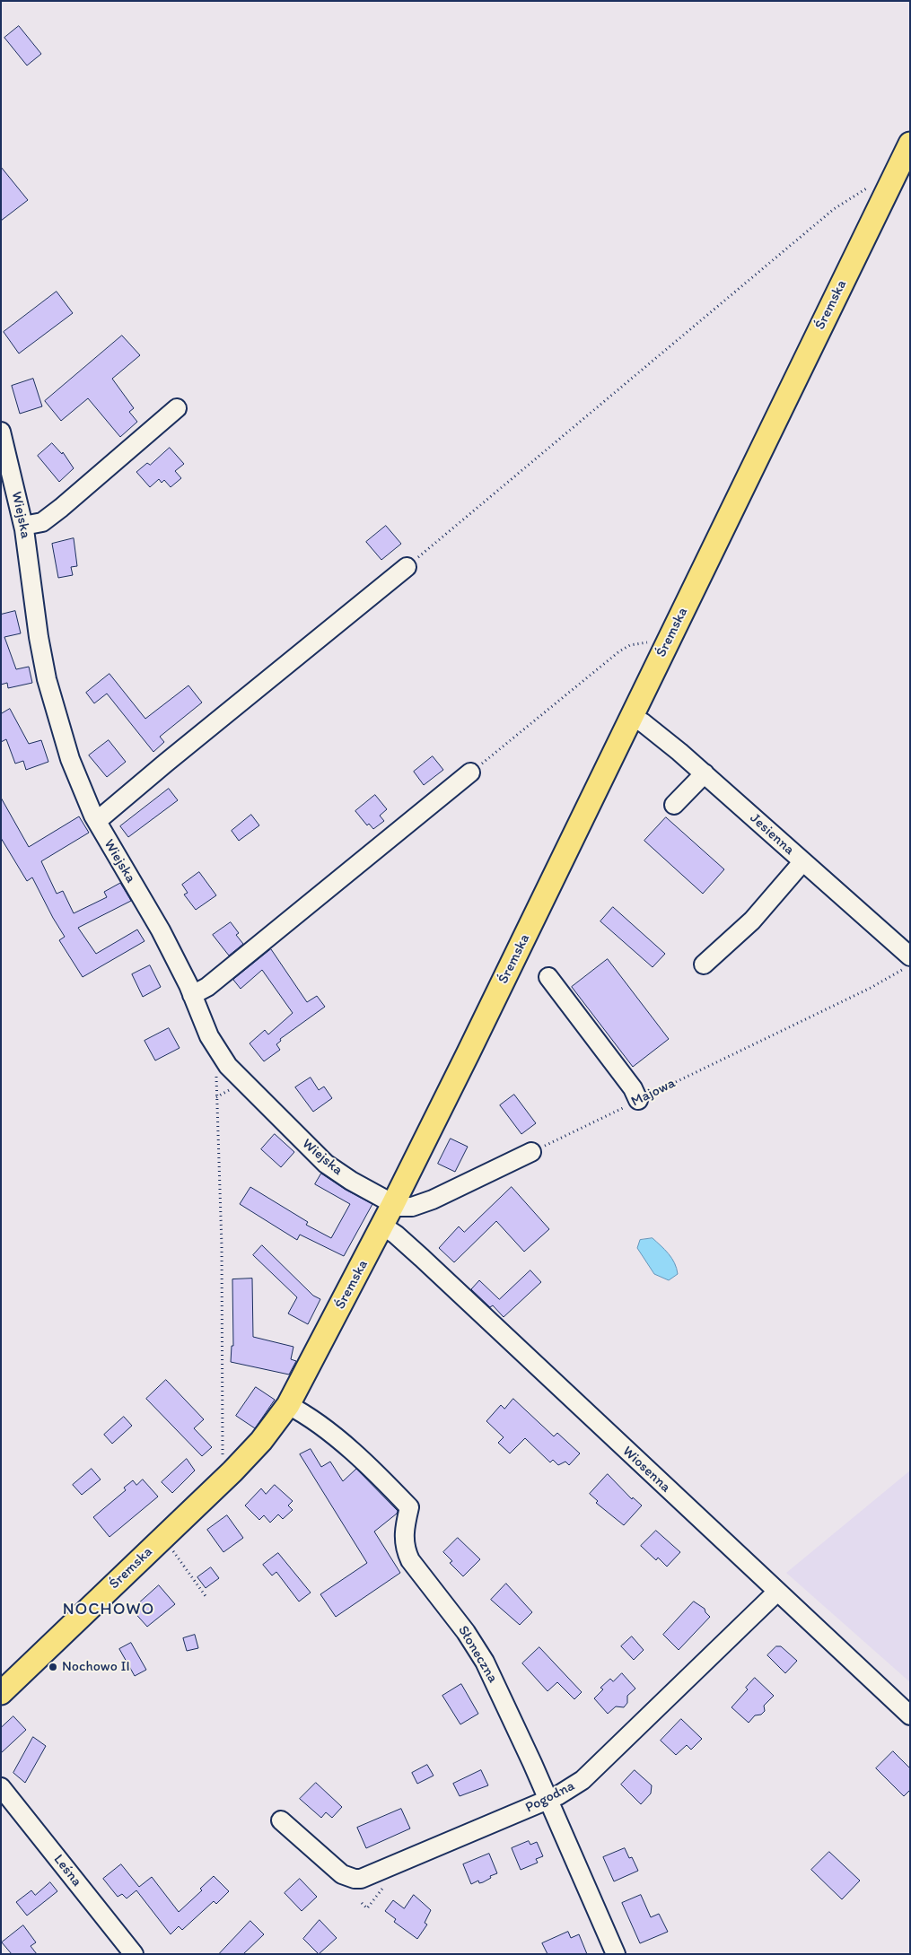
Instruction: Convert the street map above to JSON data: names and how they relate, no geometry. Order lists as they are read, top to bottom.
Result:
{
  "streets": {
    "main road": ["Śremska"],
    "street": [
      "Wiejska",
      "Jesienna",
      "Wiosenna",
      "Słoneczna",
      "Pogodna",
      "Leśna"
    ],
    "path": ["Majowa"]
  },
  "crossings": [
    ["Śremska", "Wiejska"],
    ["Śremska", "Jesienna"],
    ["Śremska", "Wiosenna"],
    ["Śremska", "Słoneczna"],
    ["Jesienna", "Majowa"],
    ["Wiosenna", "Pogodna"],
    ["Słoneczna", "Pogodna"]
  ],
  "districts": ["NOCHOWO"],
  "places": ["Nochowo II"]
}
